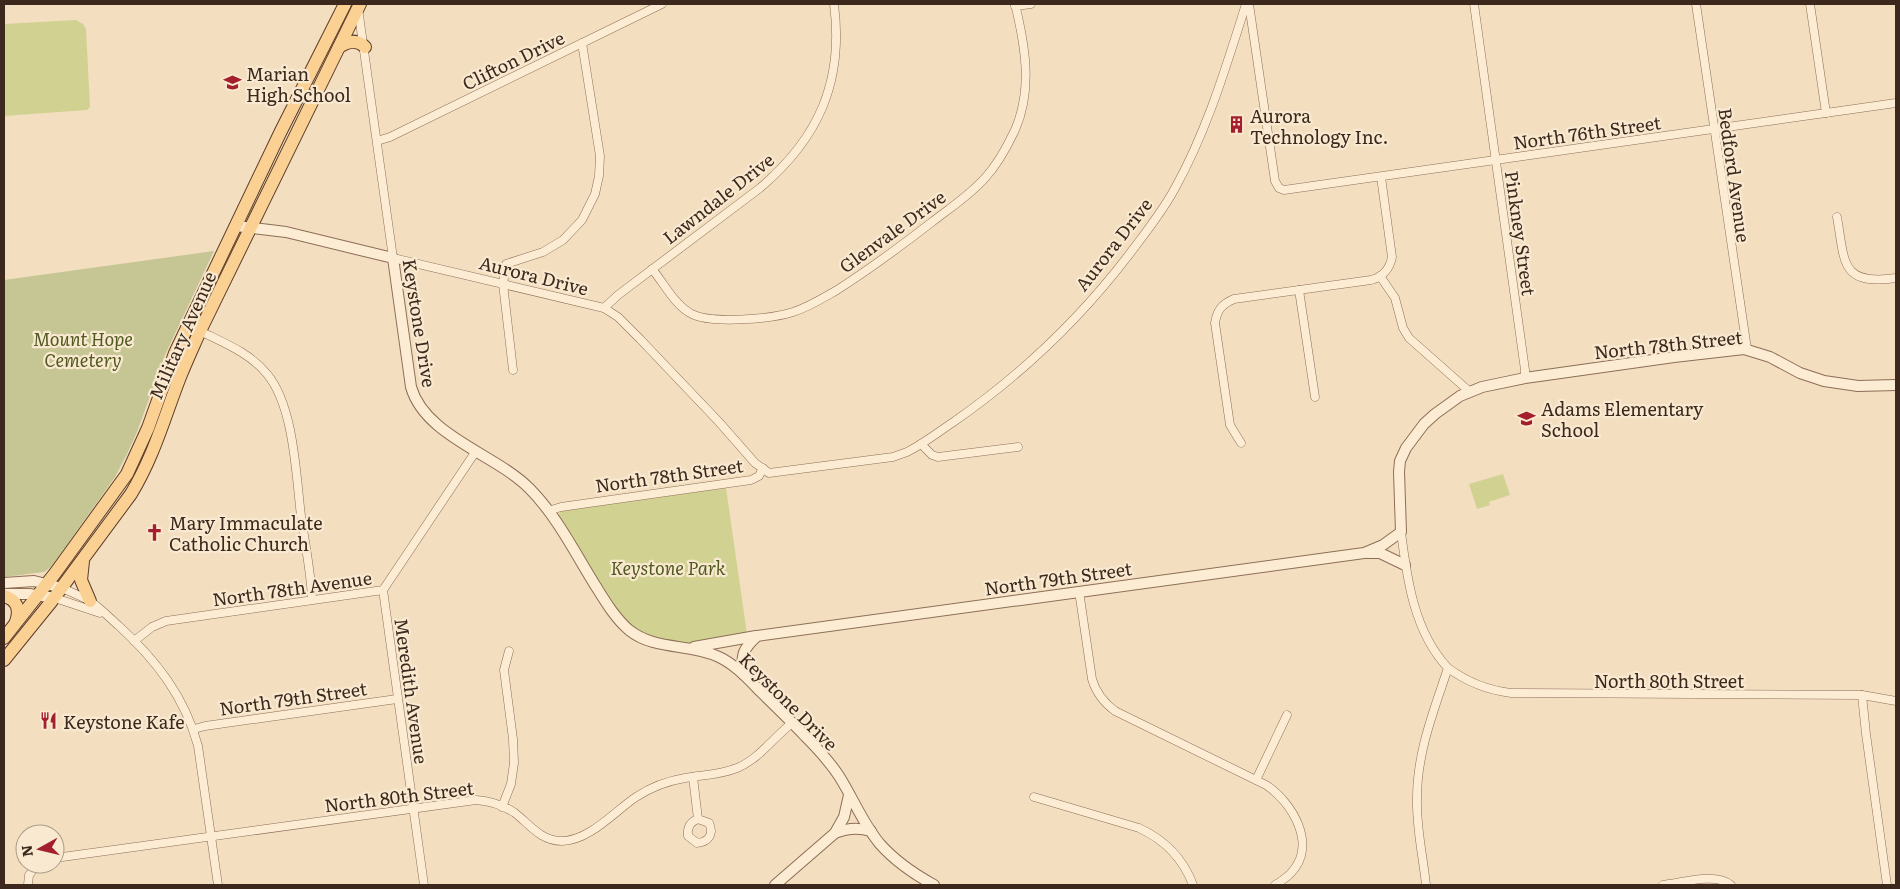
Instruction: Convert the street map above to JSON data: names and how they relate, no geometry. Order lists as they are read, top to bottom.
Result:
{
  "streets": {
    "main road": ["Military Avenue"],
    "street": [
      "Clifton Drive",
      "North 76th Street",
      "Bedford Avenue",
      "Lawndale Drive",
      "Glenvale Drive",
      "Pinkney Street",
      "Aurora Drive",
      "Keystone Drive",
      "North 78th Street",
      "North 79th Street",
      "North 78th Avenue",
      "North 80th Street",
      "Meredith Avenue"
    ]
  },
  "crossings": [
    ["Clifton Drive", "Keystone Drive"],
    ["North 76th Street", "Bedford Avenue"],
    ["North 76th Street", "Pinkney Street"],
    ["North 76th Street", "Aurora Drive"],
    ["Bedford Avenue", "North 78th Street"],
    ["Lawndale Drive", "Glenvale Drive"],
    ["Lawndale Drive", "Aurora Drive"],
    ["Pinkney Street", "North 78th Street"],
    ["Aurora Drive", "Keystone Drive"],
    ["Aurora Drive", "Military Avenue"],
    ["Aurora Drive", "North 78th Street"],
    ["Keystone Drive", "Military Avenue"],
    ["Keystone Drive", "North 78th Street"],
    ["Keystone Drive", "North 79th Street"],
    ["Keystone Drive", "North 78th Avenue"],
    ["Keystone Drive", "North 80th Street"],
    ["North 78th Street", "North 79th Street"],
    ["North 79th Street", "Meredith Avenue"],
    ["North 78th Avenue", "Meredith Avenue"],
    ["North 80th Street", "Meredith Avenue"]
  ],
  "parks": ["Mount Hope Cemetery", "Keystone Park"],
  "places": {
    "school or university": ["Marian High School", "Adams Elementary School"],
    "building": ["Aurora Technology Inc."],
    "church": ["Mary Immaculate Catholic Church"],
    "restaurant": ["Keystone Kafe"]
  },
  "north": "left"
}
